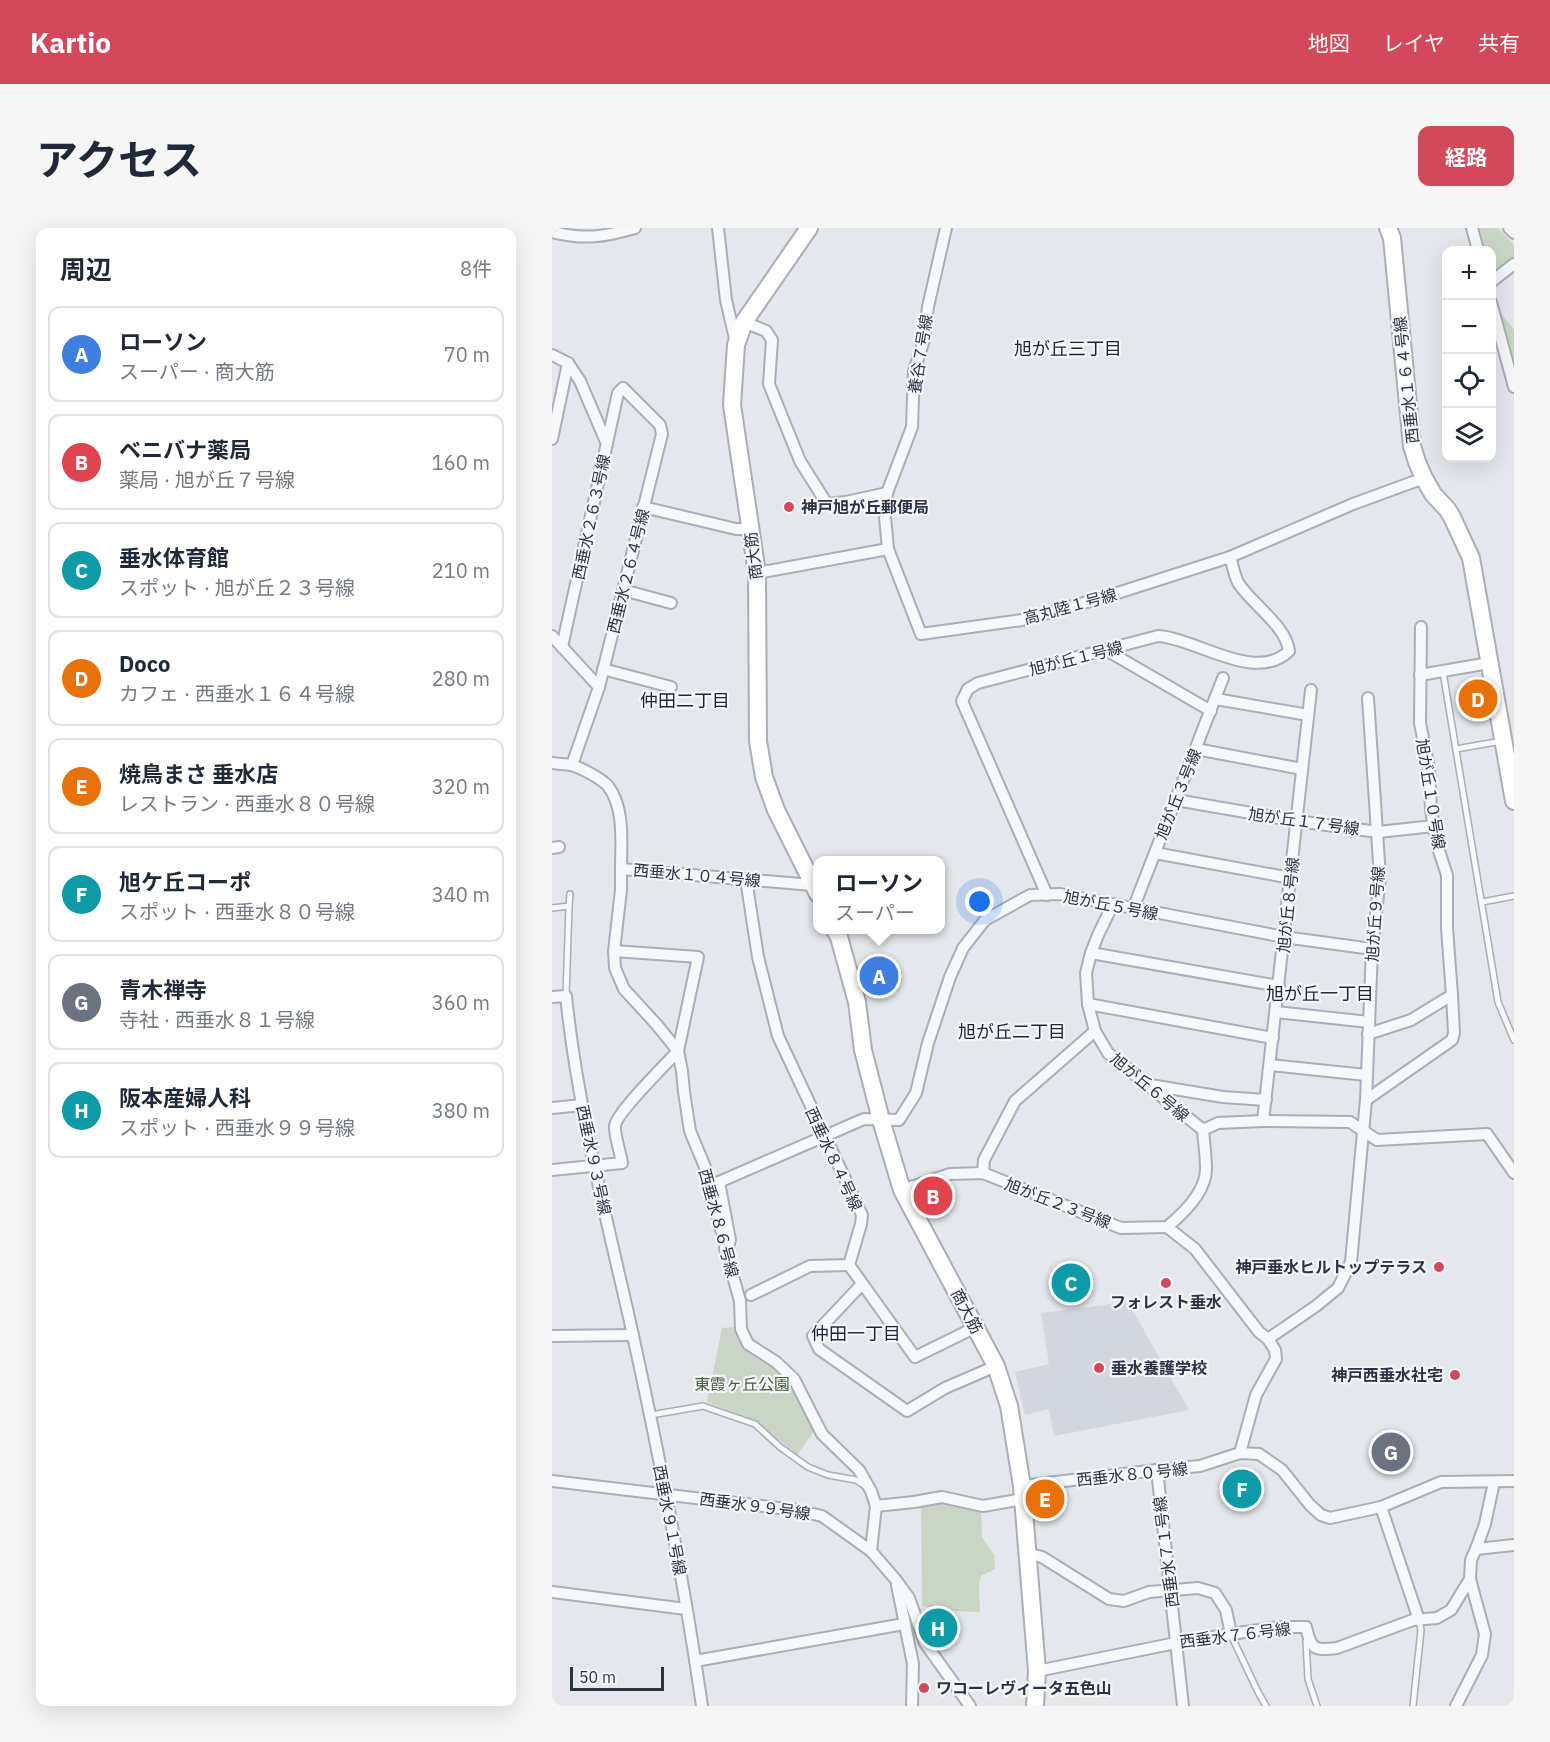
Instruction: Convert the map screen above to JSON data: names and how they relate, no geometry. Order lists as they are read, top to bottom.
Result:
{
  "streets": {
    "street": [
      "養谷７号線",
      "西垂水１６４号線",
      "西垂水２６３号線",
      "商大筋",
      "西垂水２６４号線",
      "高丸陸１号線",
      "旭が丘１号線",
      "旭が丘３号線",
      "旭が丘１０号線",
      "旭が丘１７号線",
      "西垂水１０４号線",
      "旭が丘５号線",
      "旭が丘８号線",
      "旭が丘９号線",
      "旭が丘６号線",
      "西垂水８４号線",
      "西垂水９３号線",
      "旭が丘２３号線",
      "西垂水８６号線",
      "西垂水８０号線",
      "西垂水９９号線",
      "西垂水９１号線",
      "西垂水７１号線",
      "西垂水７６号線"
    ]
  },
  "crossings": [
    ["養谷７号線", "高丸陸１号線"],
    ["西垂水１６４号線", "高丸陸１号線"],
    ["西垂水２６３号線", "西垂水２６４号線"],
    ["商大筋", "旭が丘５号線"],
    ["商大筋", "西垂水８０号線"],
    ["商大筋", "西垂水７６号線"],
    ["西垂水２６４号線", "西垂水１０４号線"],
    ["高丸陸１号線", "旭が丘１号線"],
    ["旭が丘１号線", "旭が丘５号線"],
    ["旭が丘３号線", "旭が丘１７号線"],
    ["旭が丘３号線", "旭が丘５号線"],
    ["旭が丘１０号線", "旭が丘１７号線"],
    ["旭が丘１０号線", "旭が丘９号線"],
    ["旭が丘１７号線", "旭が丘８号線"],
    ["旭が丘１７号線", "旭が丘９号線"],
    ["西垂水１０４号線", "西垂水８４号線"],
    ["西垂水１０４号線", "西垂水８６号線"],
    ["旭が丘５号線", "旭が丘８号線"],
    ["旭が丘５号線", "旭が丘９号線"],
    ["旭が丘５号線", "旭が丘６号線"],
    ["西垂水９３号線", "西垂水９１号線"],
    ["西垂水８６号線", "西垂水８０号線"],
    ["西垂水８６号線", "西垂水９９号線"],
    ["西垂水８０号線", "西垂水７１号線"],
    ["西垂水９９号線", "西垂水９１号線"],
    ["西垂水７１号線", "西垂水７６号線"]
  ],
  "districts": [
    "旭が丘三丁目",
    "仲田二丁目",
    "旭が丘一丁目",
    "旭が丘二丁目",
    "仲田一丁目"
  ],
  "parks": ["東霞ヶ丘公園"],
  "places": [
    "神戸旭が丘郵便局",
    "神戸垂水ヒルトップテラス",
    "フォレスト垂水",
    "垂水養護学校",
    "神戸西垂水社宅",
    "ワコーレヴィータ五色山"
  ],
  "scale_bar": "50 m",
  "page": {
    "header": "Kartio",
    "nav": ["地図", "レイヤ", "共有"],
    "title": "アクセス",
    "buttons": "経路",
    "heading": ["周辺", "8件"],
    "map_buttons": ["+", "−"],
    "list": [
      {
        "mark": "A",
        "name": "ローソン",
        "note": "スーパー · 商大筋",
        "value": "70 m"
      },
      {
        "mark": "B",
        "name": "ベニバナ薬局",
        "note": "薬局 · 旭が丘７号線",
        "value": "160 m"
      },
      {
        "mark": "C",
        "name": "垂水体育館",
        "note": "スポット · 旭が丘２３号線",
        "value": "210 m"
      },
      {
        "mark": "D",
        "name": "Doco",
        "note": "カフェ · 西垂水１６４号線",
        "value": "280 m"
      },
      {
        "mark": "E",
        "name": "焼鳥まさ 垂水店",
        "note": "レストラン · 西垂水８０号線",
        "value": "320 m"
      },
      {
        "mark": "F",
        "name": "旭ケ丘コーポ",
        "note": "スポット · 西垂水８０号線",
        "value": "340 m"
      },
      {
        "mark": "G",
        "name": "青木禅寺",
        "note": "寺社 · 西垂水８１号線",
        "value": "360 m"
      },
      {
        "mark": "H",
        "name": "阪本産婦人科",
        "note": "スポット · 西垂水９９号線",
        "value": "380 m"
      }
    ],
    "pins": [
      "D",
      "A",
      "B",
      "C",
      "G",
      "F",
      "E",
      "H"
    ],
    "popup": ["ローソン", "スーパー"],
    "scale": "50 m"
  }
}
